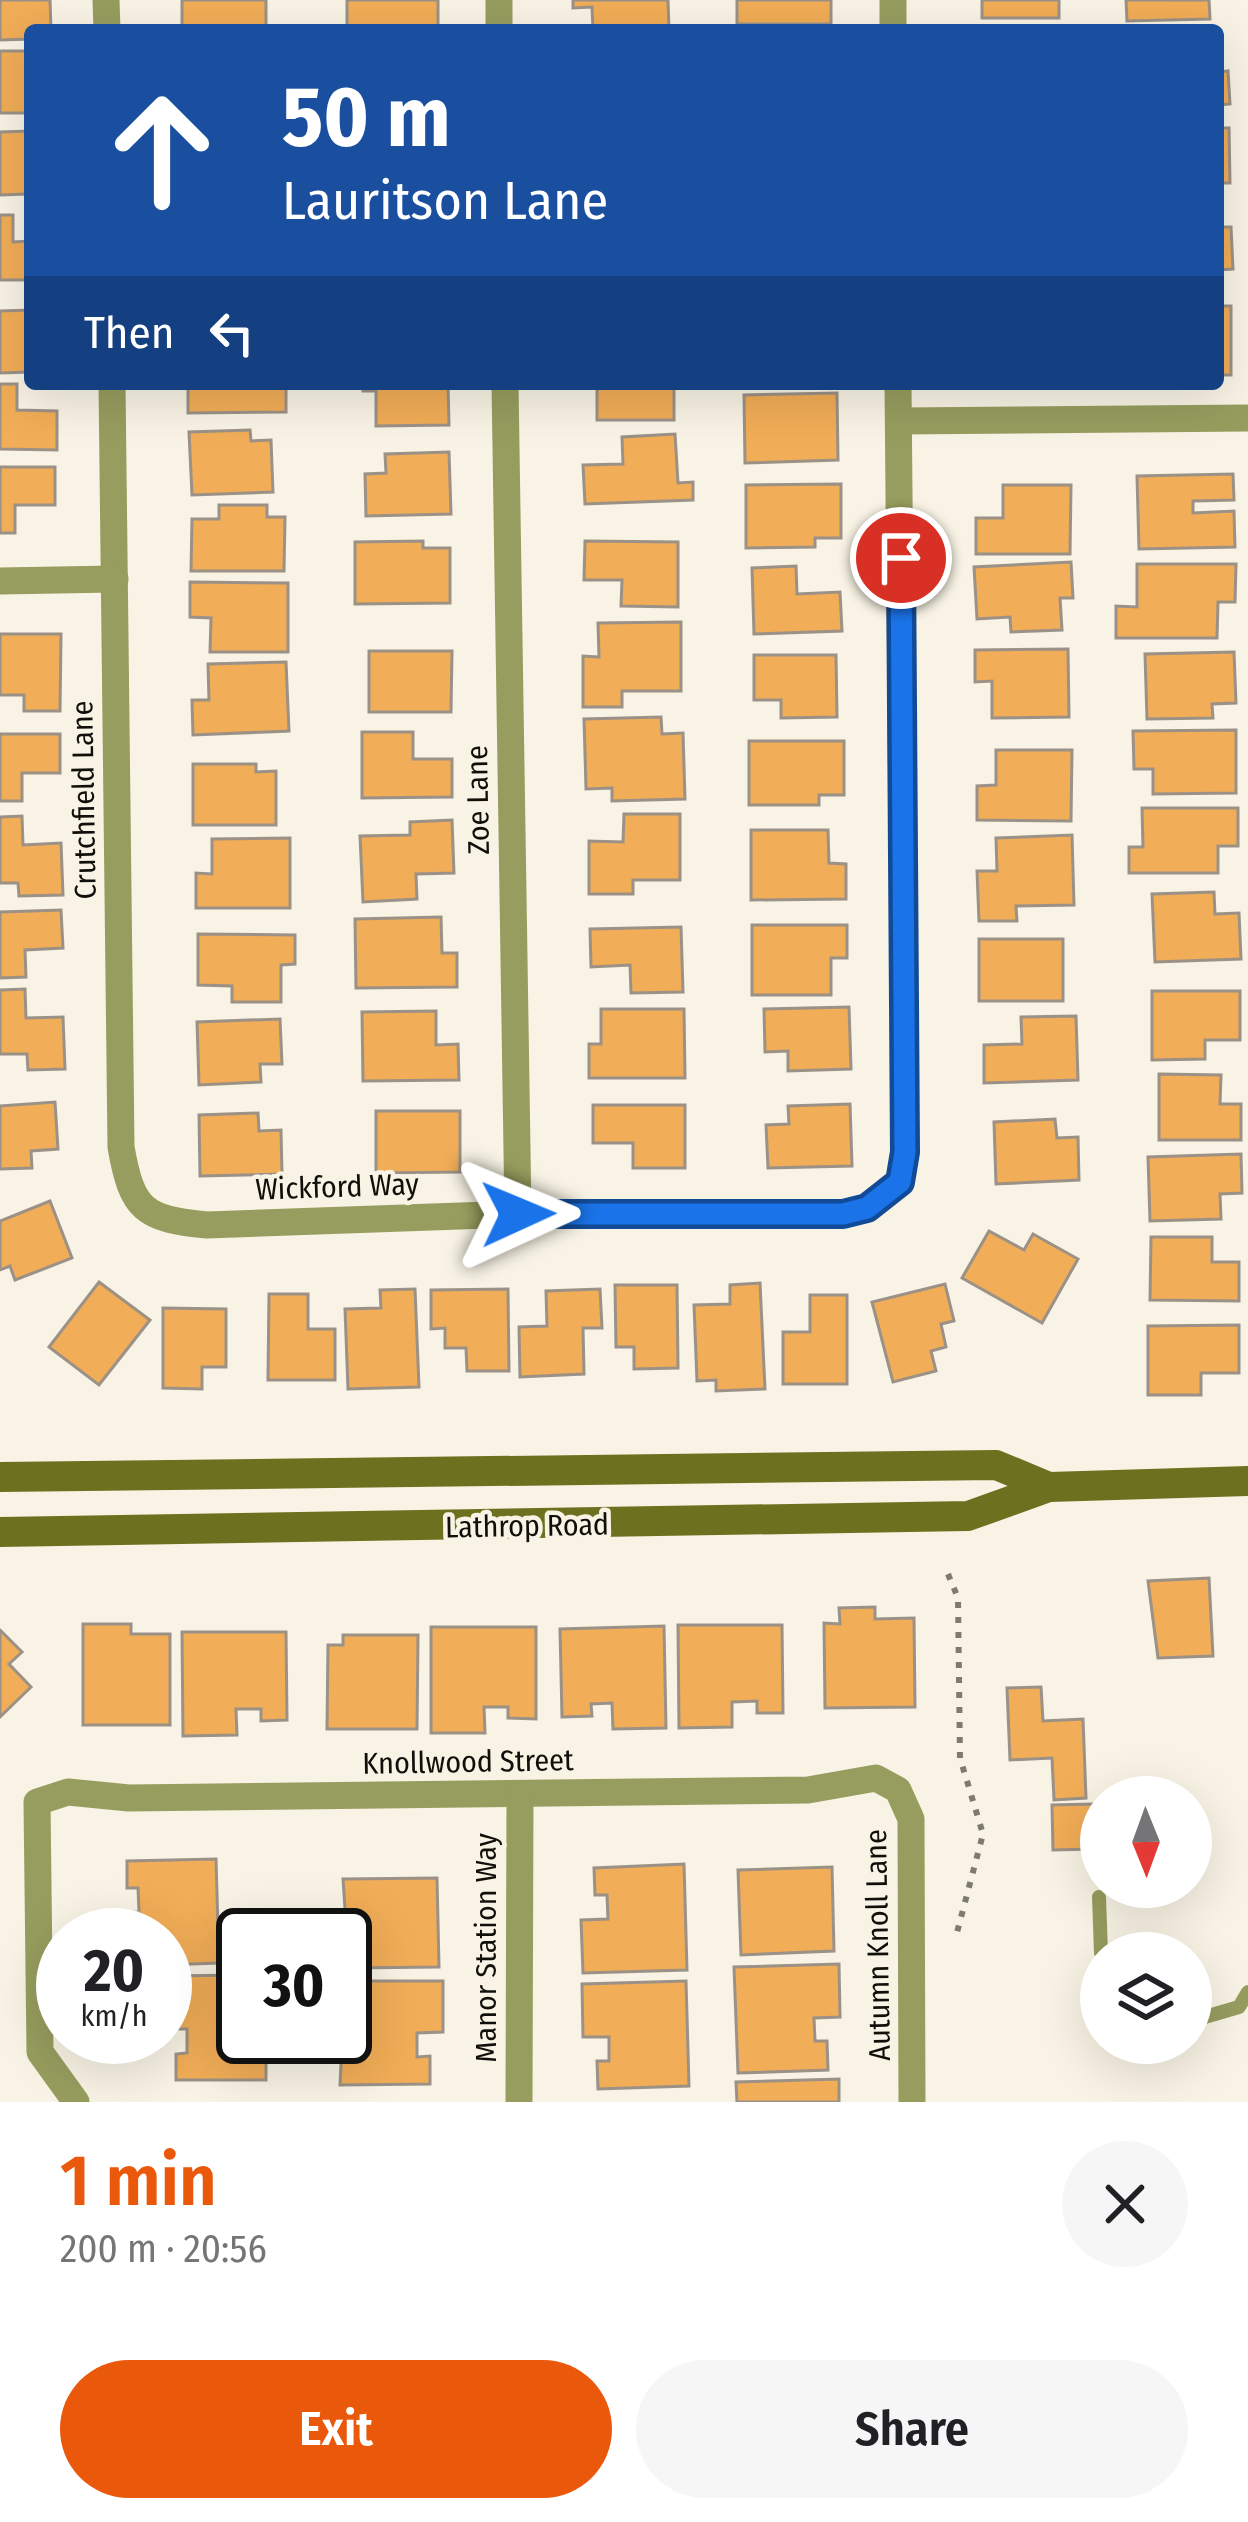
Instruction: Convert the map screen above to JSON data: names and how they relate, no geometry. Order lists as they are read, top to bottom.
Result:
{
  "streets": {
    "main road": ["Lathrop Road"],
    "street": [
      "Crutchfield Lane",
      "Zoe Lane",
      "Wickford Way",
      "Knollwood Street",
      "Autumn Knoll Lane",
      "Manor Station Way"
    ]
  },
  "crossings": [
    ["Crutchfield Lane", "Wickford Way"],
    ["Zoe Lane", "Wickford Way"],
    ["Knollwood Street", "Autumn Knoll Lane"],
    ["Knollwood Street", "Manor Station Way"]
  ],
  "north": "bottom",
  "page": {
    "turn": ["50 m", "Lauritson Lane"],
    "then": "Then",
    "speed": "20 km/h",
    "limit": "30",
    "heading": ["1 min", "200 m · 20:56"],
    "buttons": ["Exit", "Share"]
  }
}
